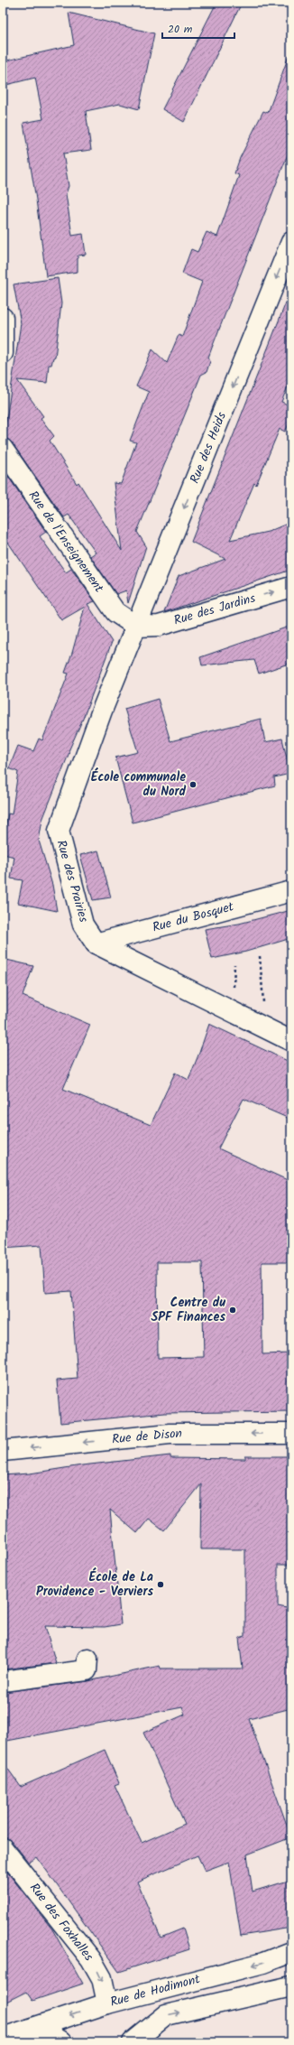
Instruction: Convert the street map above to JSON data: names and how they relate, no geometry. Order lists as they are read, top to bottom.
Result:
{
  "streets": {
    "street": [
      "Rue des Heids",
      "Rue de l'Enseignement",
      "Rue des Jardins",
      "Rue des Prairies",
      "Rue du Bosquet",
      "Rue de Dison",
      "Rue des Foxhalles",
      "Rue de Hodimont"
    ]
  },
  "crossings": [
    ["Rue des Heids", "Rue de l'Enseignement"],
    ["Rue des Heids", "Rue des Jardins"],
    ["Rue des Heids", "Rue des Prairies"],
    ["Rue de l'Enseignement", "Rue des Jardins"],
    ["Rue des Prairies", "Rue du Bosquet"],
    ["Rue des Foxhalles", "Rue de Hodimont"]
  ],
  "one_way": [
    "Rue des Heids",
    "Rue des Jardins",
    "Rue de Dison",
    "Rue des Foxhalles"
  ],
  "places": ["École communale du Nord", "Centre du SPF Finances", "École de La Providence - Verviers"],
  "scale_bar": "20 m"
}
